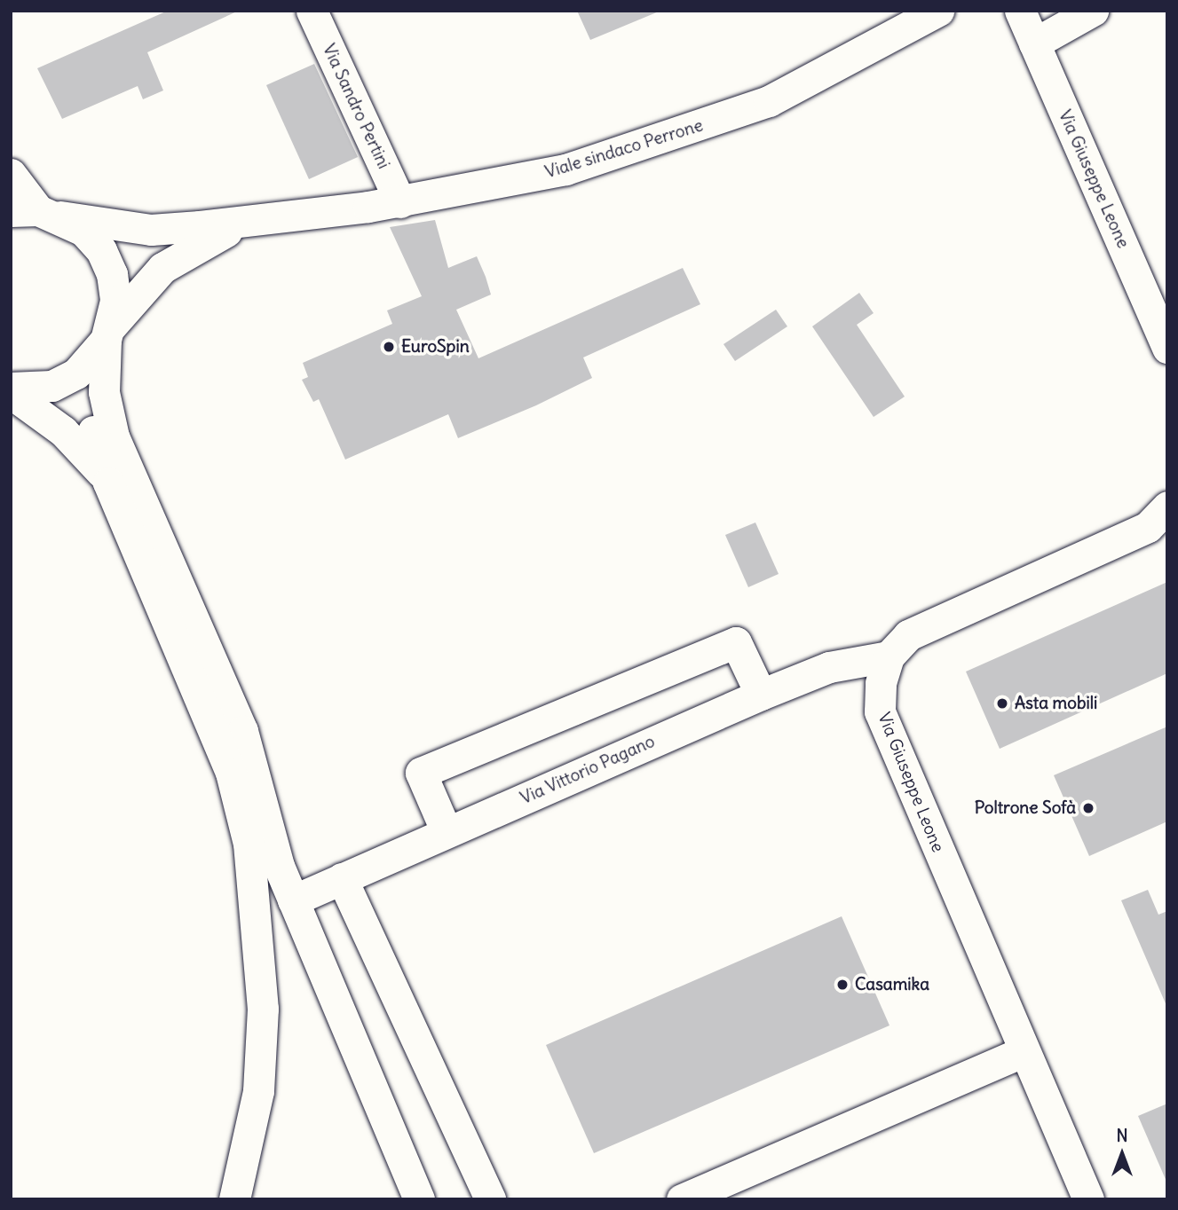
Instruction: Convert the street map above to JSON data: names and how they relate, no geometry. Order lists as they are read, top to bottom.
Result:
{
  "streets": {
    "street": [
      "Via Sandro Pertini",
      "Viale sindaco Perrone",
      "Via Giuseppe Leone",
      "Via Vittorio Pagano"
    ]
  },
  "crossings": [
    ["Via Sandro Pertini", "Viale sindaco Perrone"],
    ["Via Giuseppe Leone", "Via Vittorio Pagano"]
  ],
  "places": [
    "EuroSpin",
    "Asta mobili",
    "Poltrone Sofà",
    "Casamika"
  ],
  "north": "top"
}
